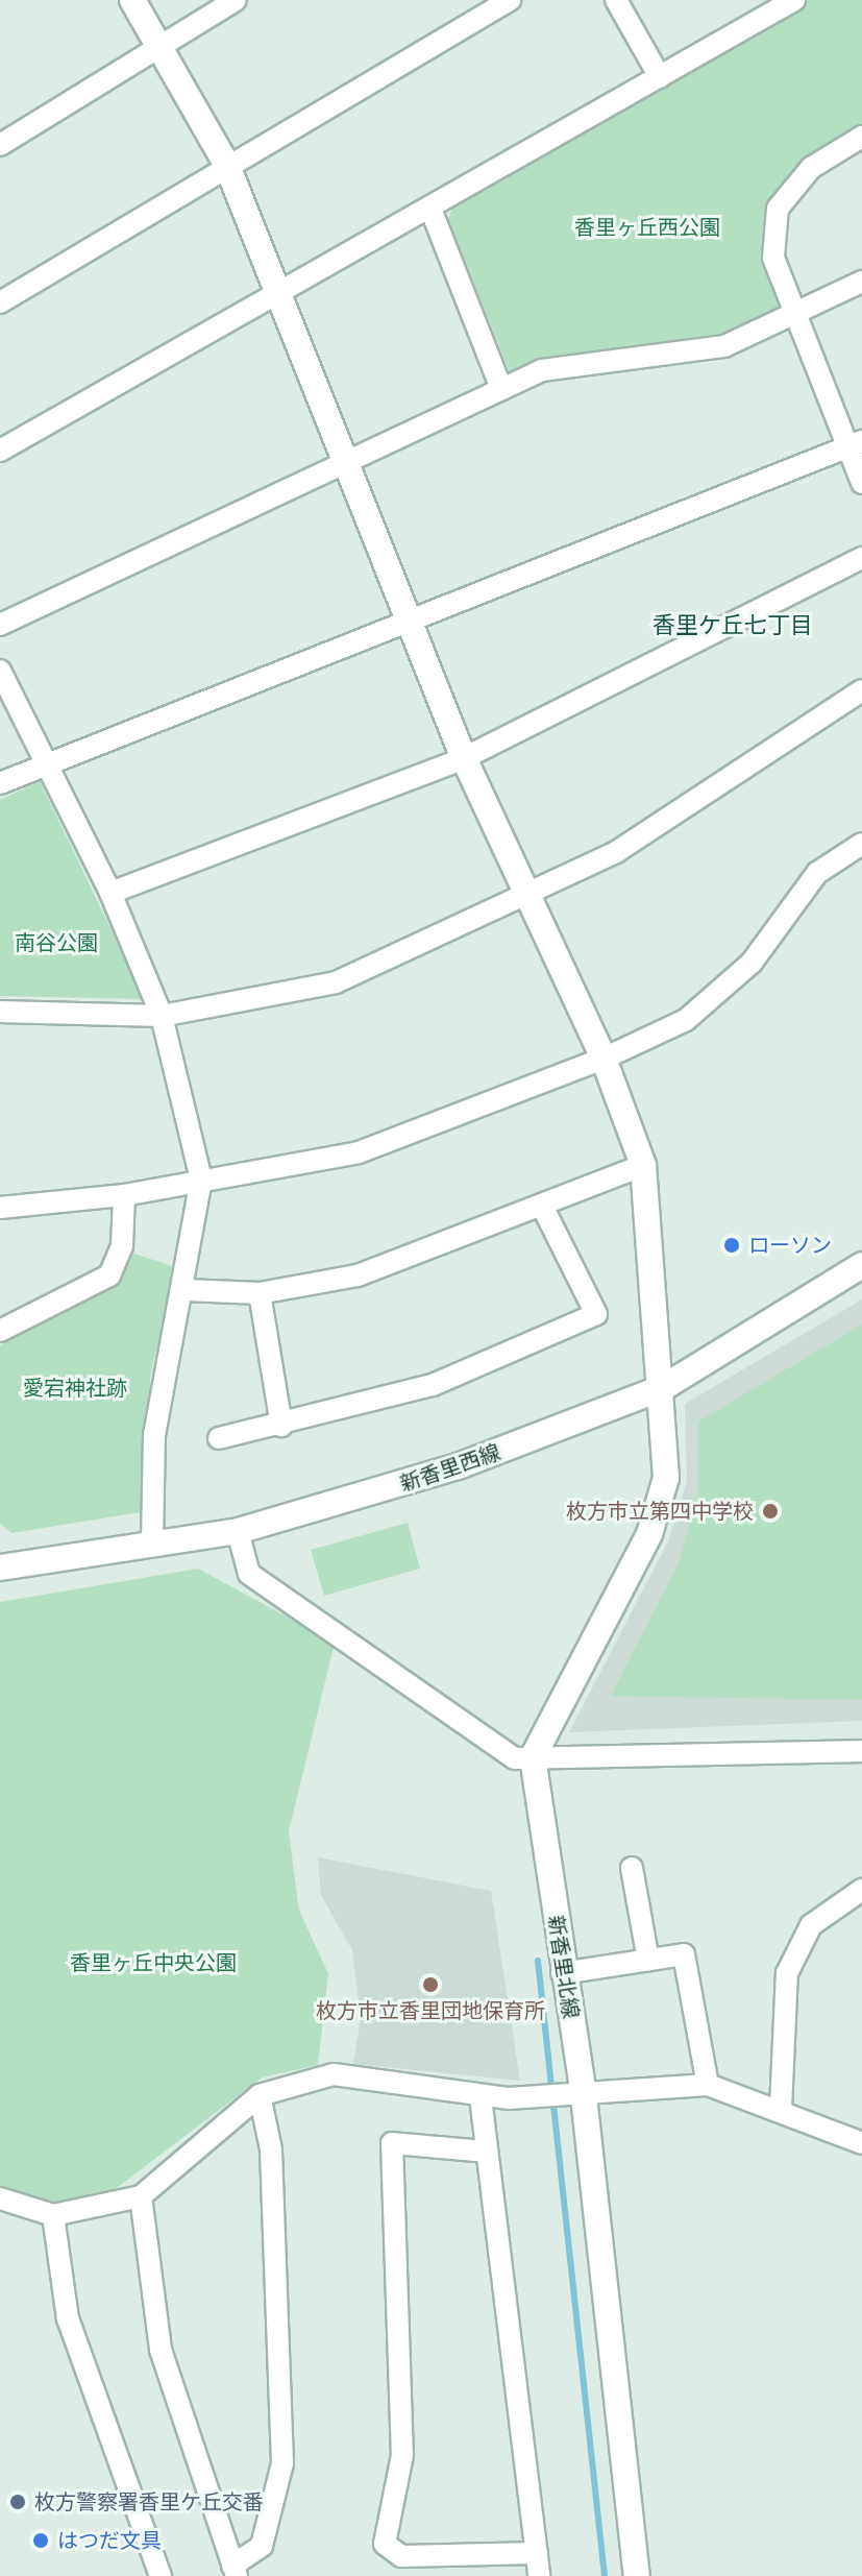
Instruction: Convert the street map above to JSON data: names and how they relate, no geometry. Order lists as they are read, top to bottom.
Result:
{
  "streets": {
    "street": ["新香里西線", "新香里北線"]
  },
  "districts": ["香里ケ丘七丁目"],
  "parks": [
    "香里ヶ丘西公園",
    "南谷公園",
    "愛宕神社跡",
    "香里ヶ丘中央公園"
  ],
  "places": [
    "ローソン",
    "枚方市立第四中学校",
    "枚方市立香里団地保育所",
    "枚方警察署香里ケ丘交番",
    "はつだ文具"
  ]
}
